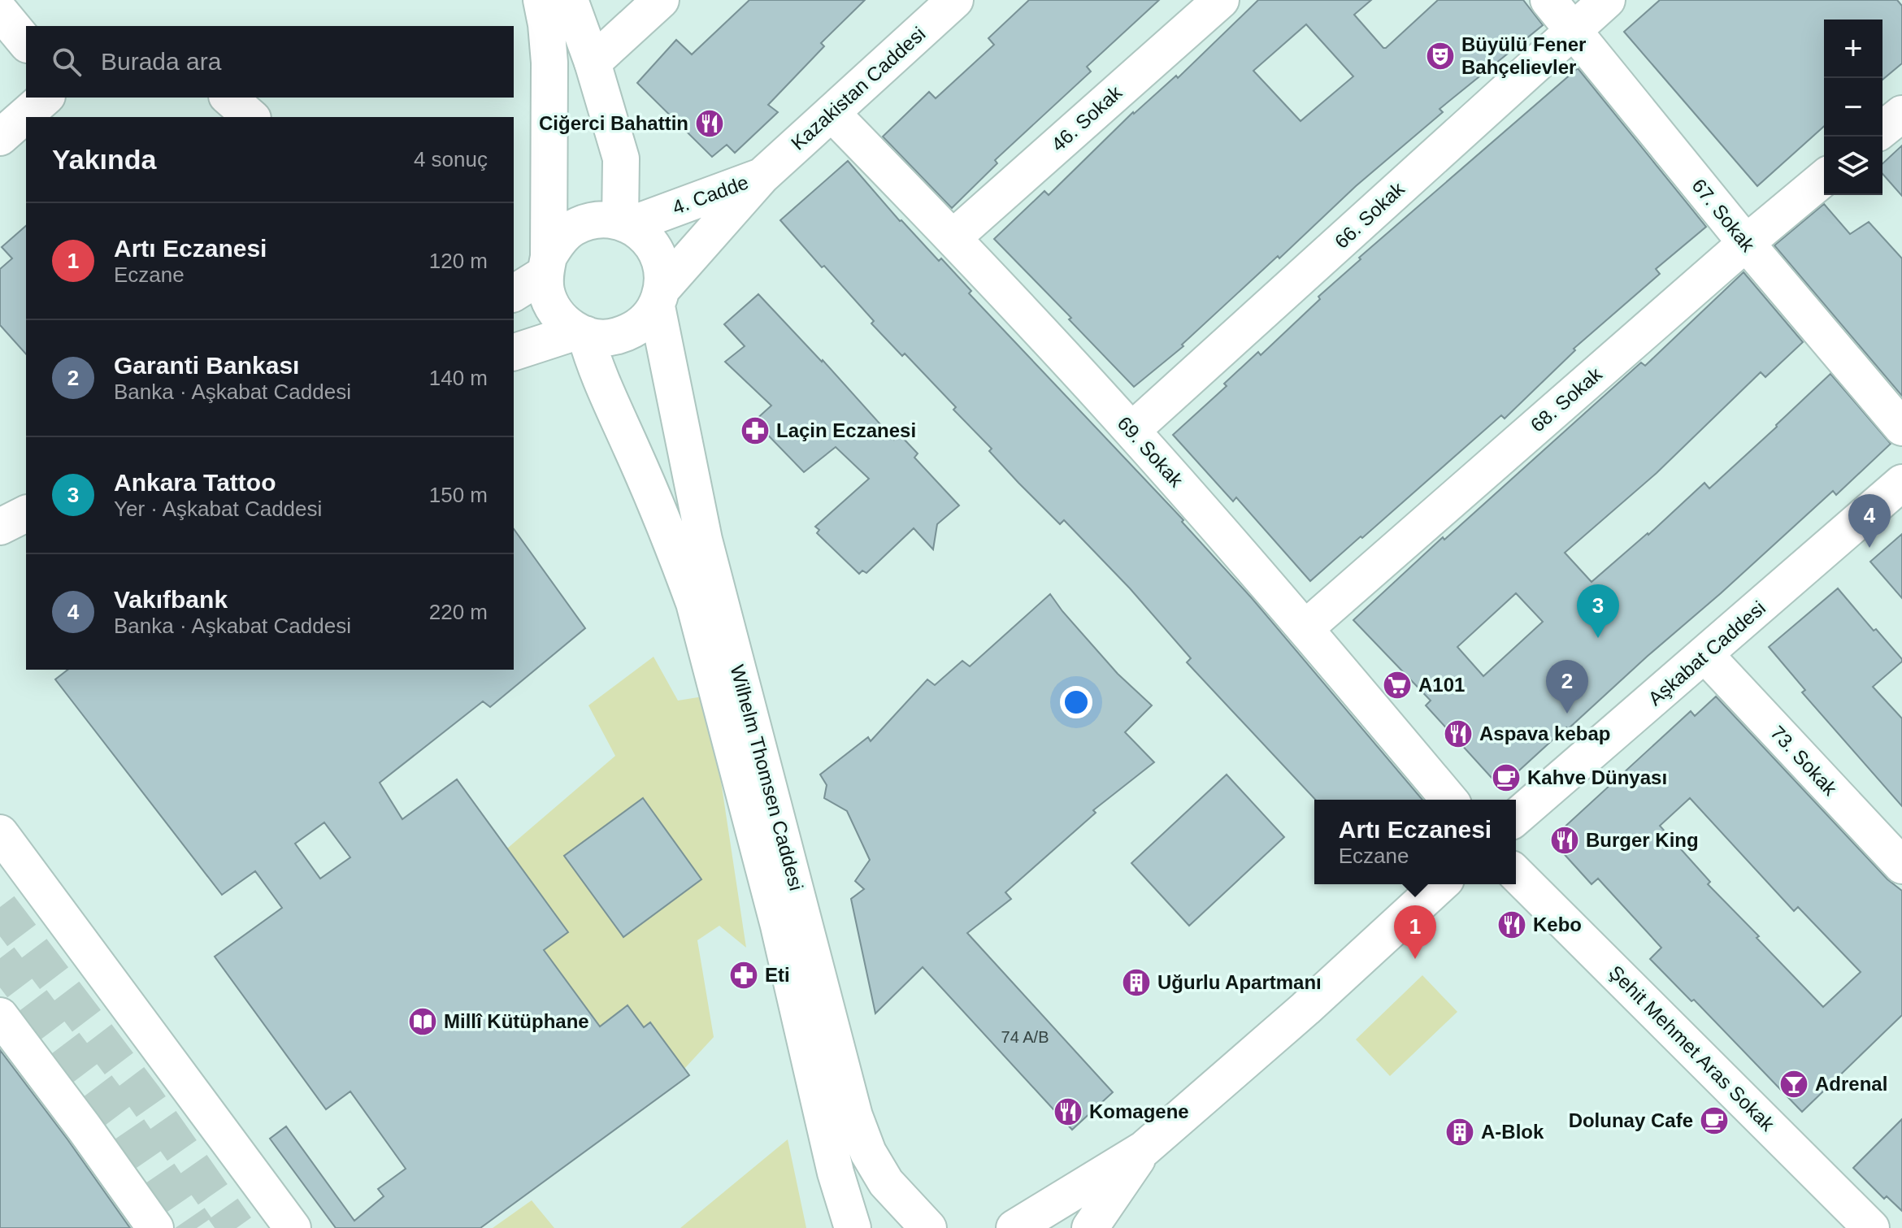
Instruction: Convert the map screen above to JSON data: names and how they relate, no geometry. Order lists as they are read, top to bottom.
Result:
{
  "streets": {
    "main road": [
      "Kazakistan Caddesi",
      "46. Sokak",
      "4. Cadde",
      "66. Sokak",
      "67. Sokak",
      "68. Sokak",
      "69. Sokak",
      "Aşkabat Caddesi",
      "73. Sokak",
      "Wilhelm Thomsen Caddesi",
      "Şehit Mehmet Aras Sokak"
    ]
  },
  "crossings": [
    ["Kazakistan Caddesi", "4. Cadde"],
    ["Kazakistan Caddesi", "69. Sokak"],
    ["46. Sokak", "69. Sokak"],
    ["4. Cadde", "Wilhelm Thomsen Caddesi"],
    ["66. Sokak", "67. Sokak"],
    ["66. Sokak", "69. Sokak"],
    ["67. Sokak", "68. Sokak"],
    ["68. Sokak", "69. Sokak"],
    ["Aşkabat Caddesi", "73. Sokak"]
  ],
  "places": {
    "theatre": ["Büyülü Fener Bahçelievler"],
    "restaurant": [
      "Ciğerci Bahattin",
      "Aspava kebap",
      "Burger King",
      "Kebo",
      "Komagene"
    ],
    "pharmacy": ["Laçin Eczanesi", "Eti"],
    "supermarket": ["A101"],
    "cafe": ["Kahve Dünyası", "Dolunay Cafe"],
    "building": ["Uğurlu Apartmanı", "A-Blok"],
    "library": ["Millî Kütüphane"],
    "bar": ["Adrenal"]
  },
  "house_numbers": ["74 A/B"],
  "page": {
    "map_buttons": ["+", "−"],
    "search": "Burada ara",
    "heading": ["Yakında", "4 sonuç"],
    "list": [
      {
        "mark": "1",
        "name": "Artı Eczanesi",
        "note": "Eczane",
        "value": "120 m"
      },
      {
        "mark": "2",
        "name": "Garanti Bankası",
        "note": "Banka · Aşkabat Caddesi",
        "value": "140 m"
      },
      {
        "mark": "3",
        "name": "Ankara Tattoo",
        "note": "Yer · Aşkabat Caddesi",
        "value": "150 m"
      },
      {
        "mark": "4",
        "name": "Vakıfbank",
        "note": "Banka · Aşkabat Caddesi",
        "value": "220 m"
      }
    ],
    "pins": [
      "4",
      "3",
      "2",
      "1"
    ],
    "popup": ["Artı Eczanesi", "Eczane"]
  }
}
